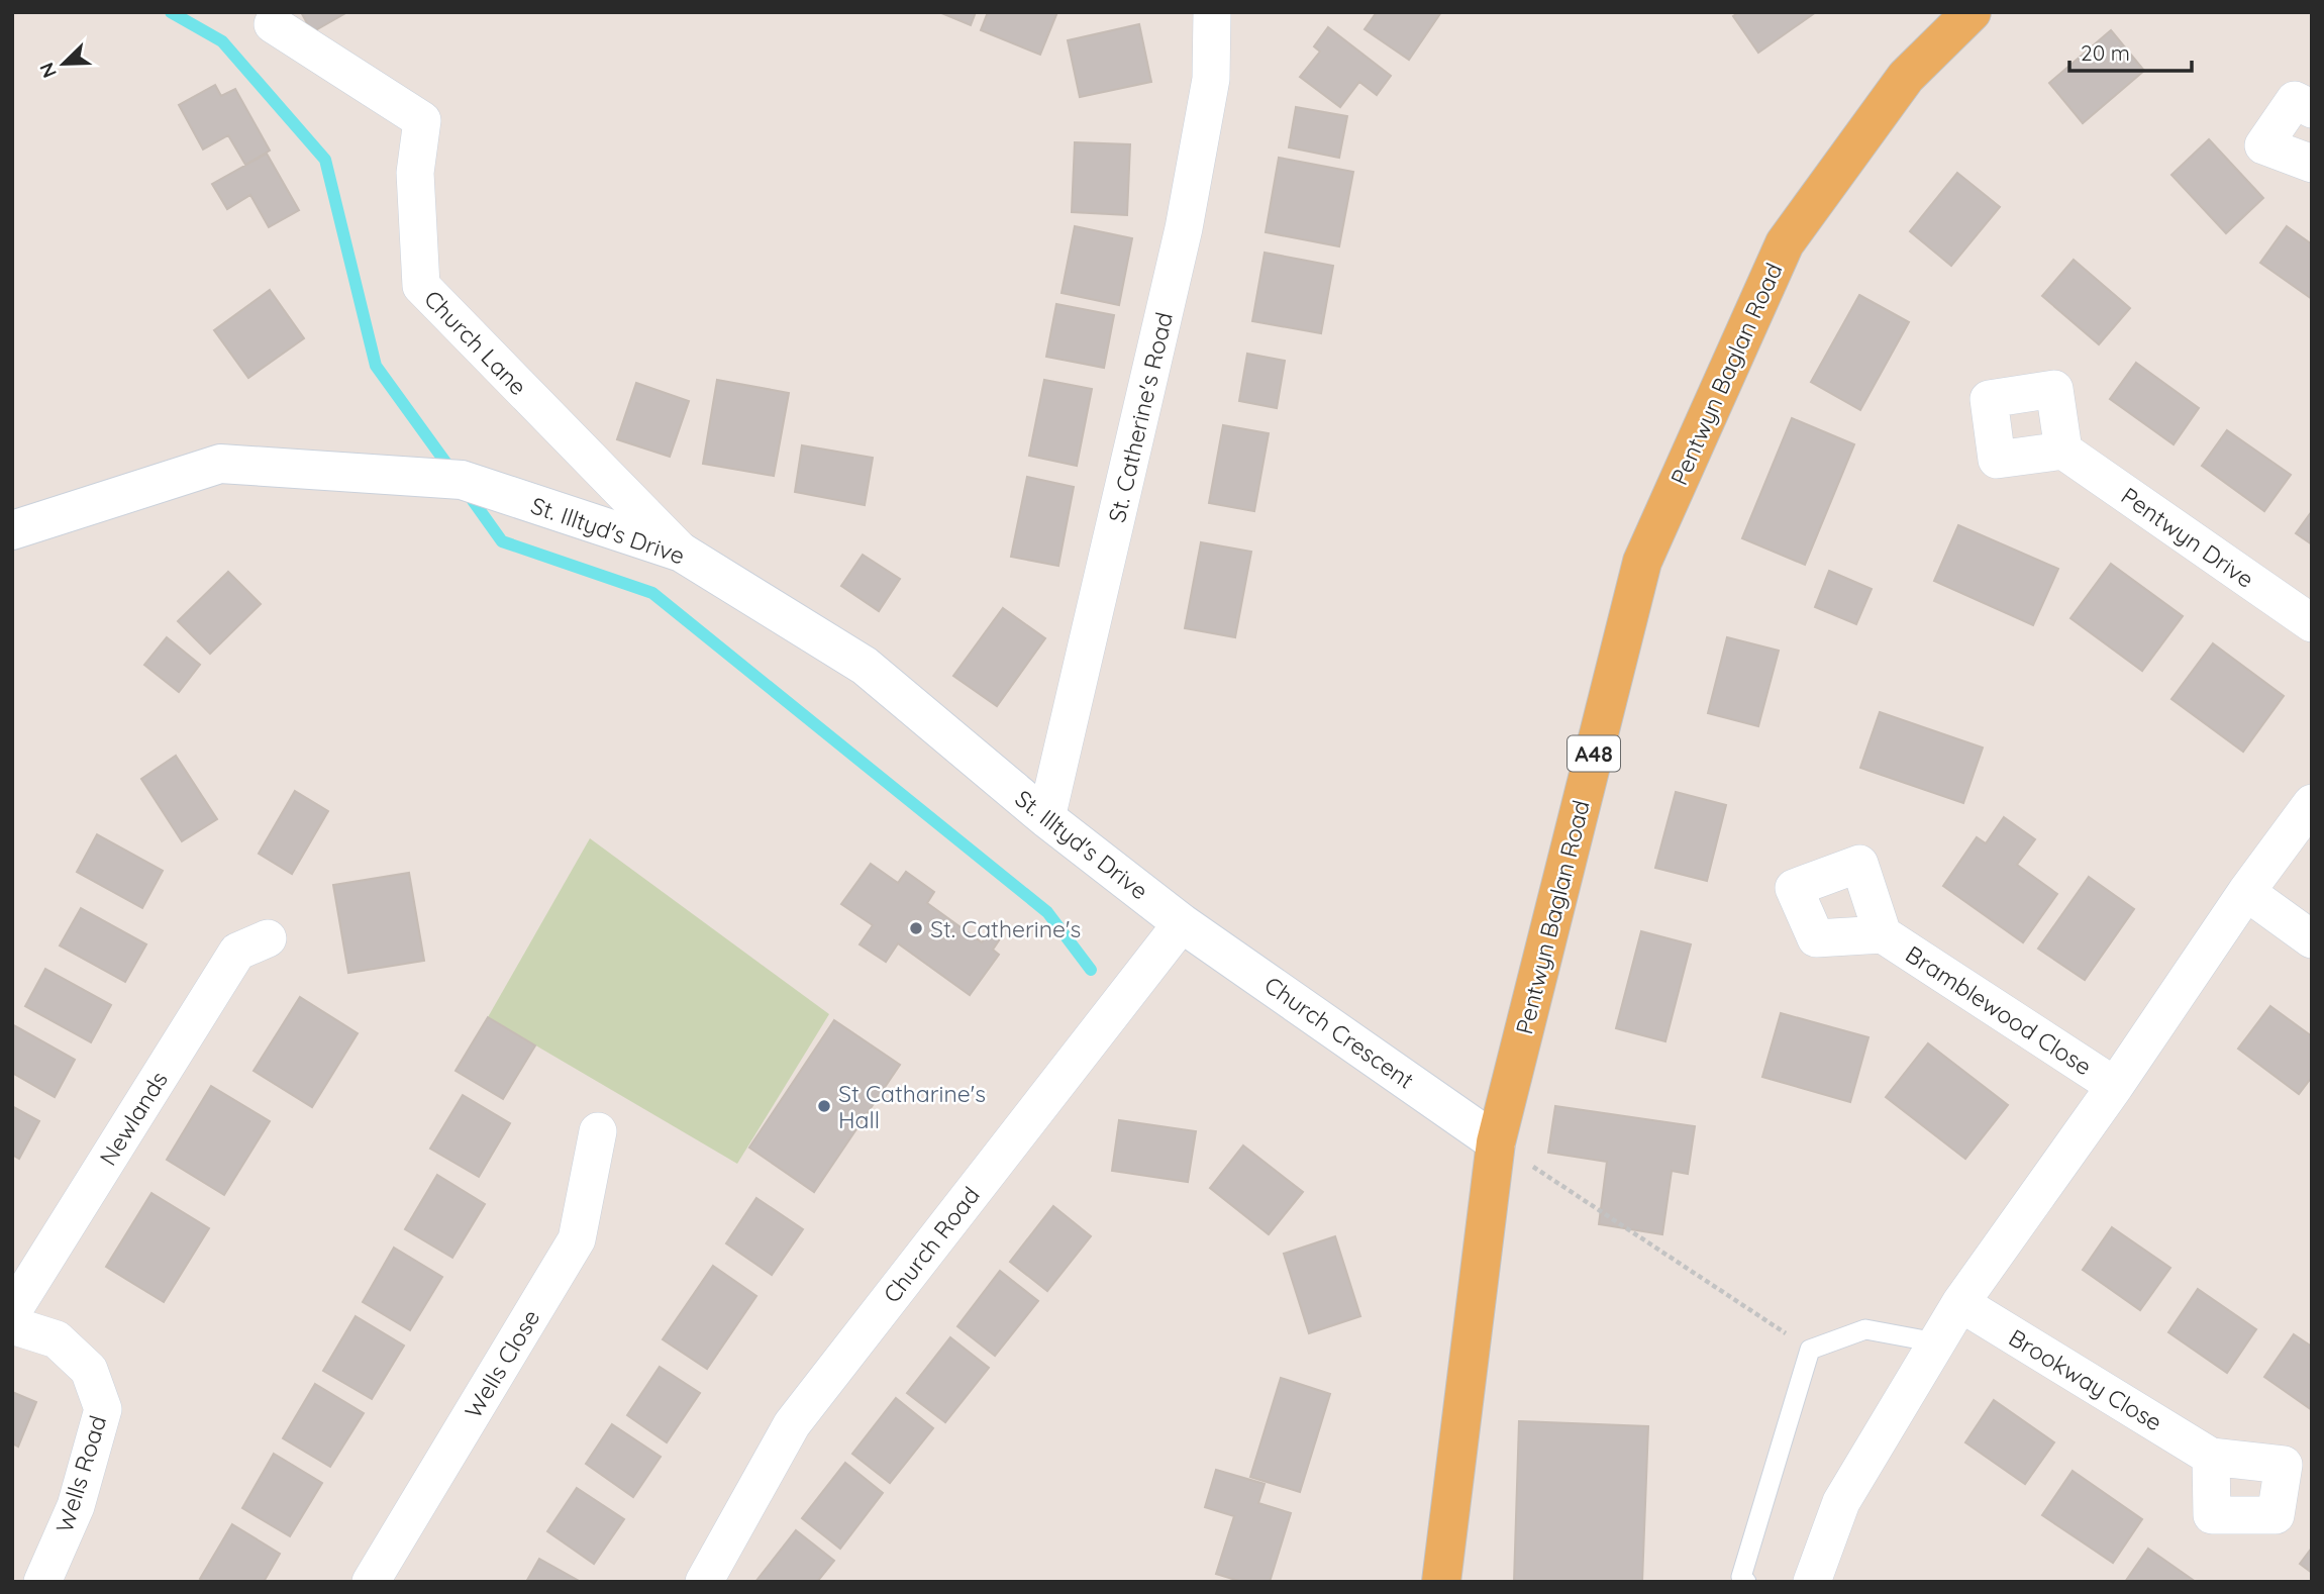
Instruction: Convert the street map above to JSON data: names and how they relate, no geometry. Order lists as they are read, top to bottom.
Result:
{
  "streets": {
    "main road": ["Pentwyn Baglan Road", "A48"],
    "street": [
      "Church Lane",
      "St. Catherine's Road",
      "St. Illtyd's Drive",
      "Pentwyn Drive",
      "Bramblewood Close",
      "Church Crescent",
      "Newlands",
      "Church Road",
      "Wells Close",
      "Brookway Close",
      "Wells Road"
    ]
  },
  "crossings": [
    ["Church Lane", "St. Illtyd's Drive"],
    ["Pentwyn Baglan Road", "Church Crescent"],
    ["St. Catherine's Road", "St. Illtyd's Drive"],
    ["St. Illtyd's Drive", "Church Crescent"],
    ["St. Illtyd's Drive", "Church Road"],
    ["Church Crescent", "Church Road"]
  ],
  "places": ["St. Catherine's", "St Catharine's Hall"],
  "scale_bar": "20 m",
  "north": "bottom left"
}
